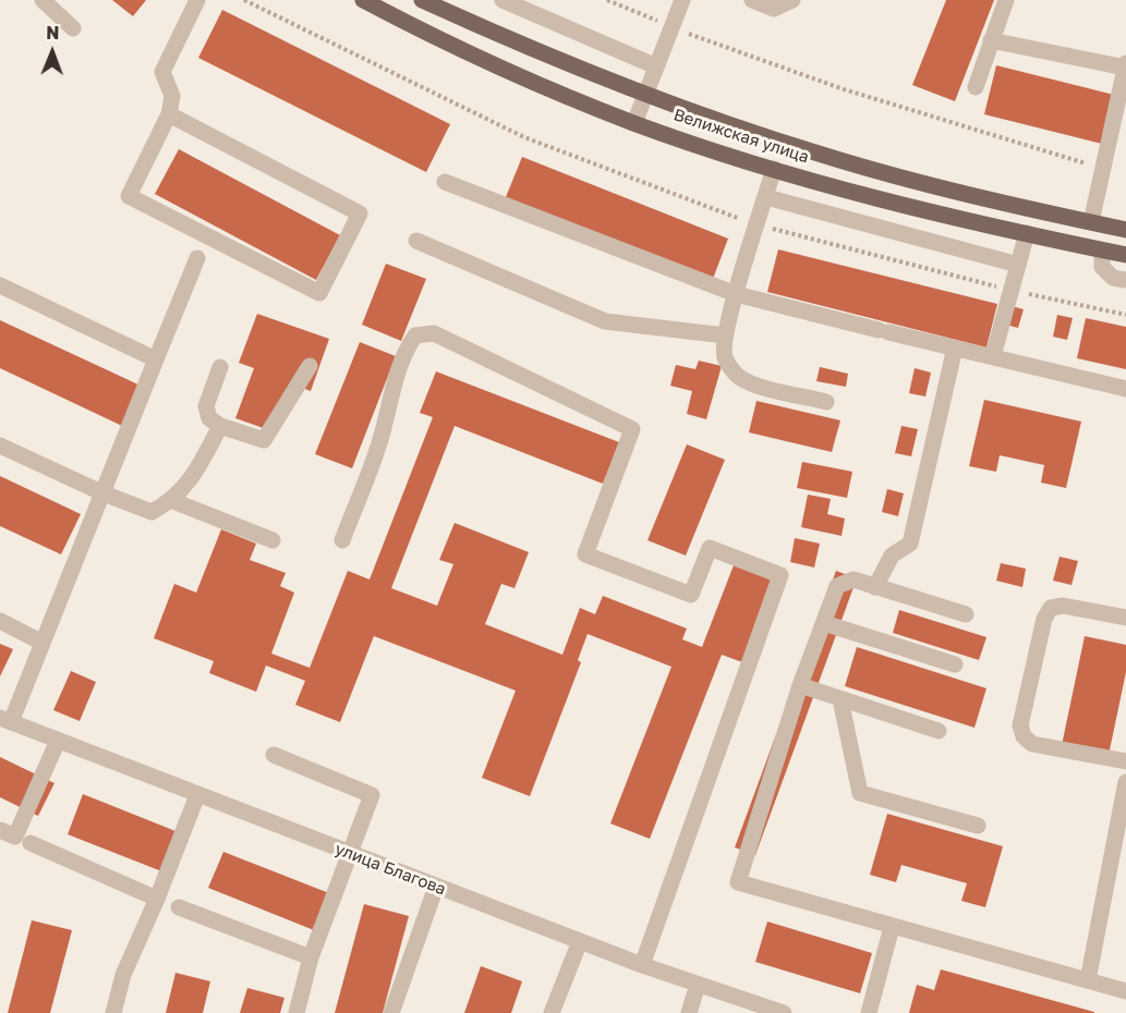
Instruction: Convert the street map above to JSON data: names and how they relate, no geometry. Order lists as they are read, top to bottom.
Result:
{
  "streets": {
    "main road": ["Велижская улица"],
    "street": ["улица Благова"]
  },
  "north": "top"
}
